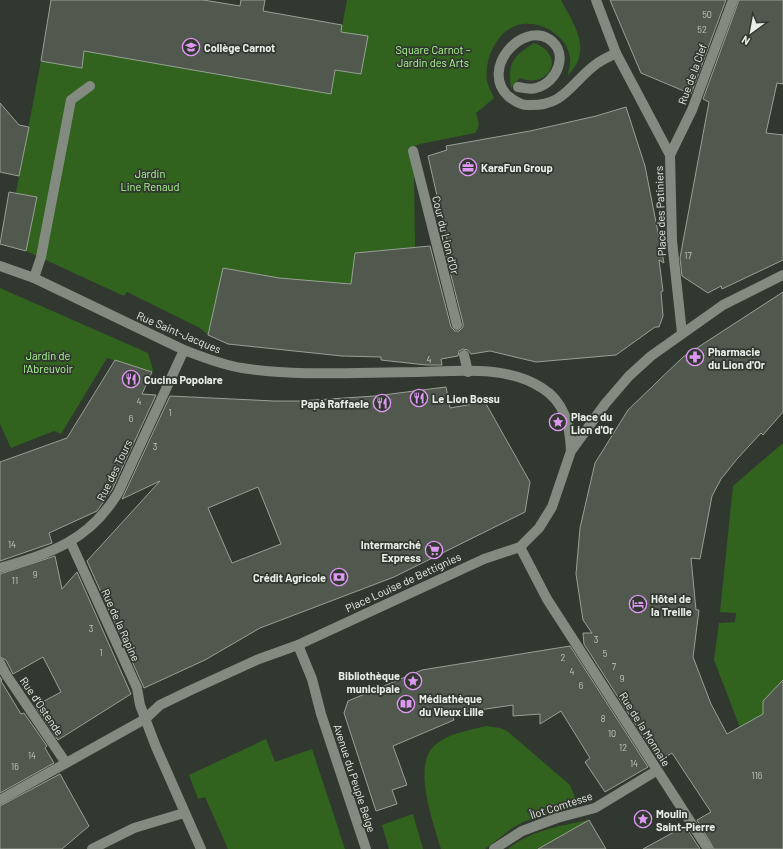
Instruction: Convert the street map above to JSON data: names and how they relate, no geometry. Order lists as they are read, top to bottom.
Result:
{
  "streets": {
    "street": [
      "Rue de la Clef",
      "Place des Patiniers",
      "Cour du Lion d'Or",
      "Rue Saint-Jacques",
      "Rue des Tours",
      "Place Louise de Bettignies",
      "Rue de la Rapine",
      "Rue d'Ostende",
      "Rue de la Monnaie",
      "Avenue du Peuple Belge",
      "Îlot Comtesse"
    ]
  },
  "crossings": [
    ["Rue de la Clef", "Place des Patiniers"],
    ["Rue Saint-Jacques", "Rue des Tours"],
    ["Rue Saint-Jacques", "Place Louise de Bettignies"],
    ["Rue des Tours", "Rue de la Rapine"],
    ["Place Louise de Bettignies", "Rue de la Rapine"],
    ["Place Louise de Bettignies", "Rue d'Ostende"],
    ["Place Louise de Bettignies", "Rue de la Monnaie"],
    ["Place Louise de Bettignies", "Avenue du Peuple Belge"],
    ["Rue de la Monnaie", "Îlot Comtesse"]
  ],
  "parks": ["Square Carnot – Jardin des Arts", "Jardin Line Renaud", "Jardin de l'Abreuvoir"],
  "places": {
    "school or university": ["Collège Carnot"],
    "office": ["KaraFun Group"],
    "pharmacy": ["Pharmacie du Lion d'Or"],
    "restaurant": ["Cucina Popolare", "Le Lion Bossu", "Papà Raffaele"],
    "place": ["Place du Lion d'Or", "Bibliothèque municipale", "Moulin Saint-Pierre"],
    "supermarket": ["Intermarché Express"],
    "bank": ["Crédit Agricole"],
    "hotel": ["Hôtel de la Treille"],
    "library": ["Médiathèque du Vieux Lille"]
  },
  "house_numbers": [
    "50",
    "52",
    "17",
    "4",
    "4",
    "1",
    "6",
    "3",
    "14",
    "9",
    "11",
    "3",
    "3",
    "1",
    "5",
    "2",
    "7",
    "4",
    "9",
    "6",
    "8",
    "10",
    "12",
    "14",
    "14",
    "16",
    "116"
  ],
  "north": "bottom left"
}
